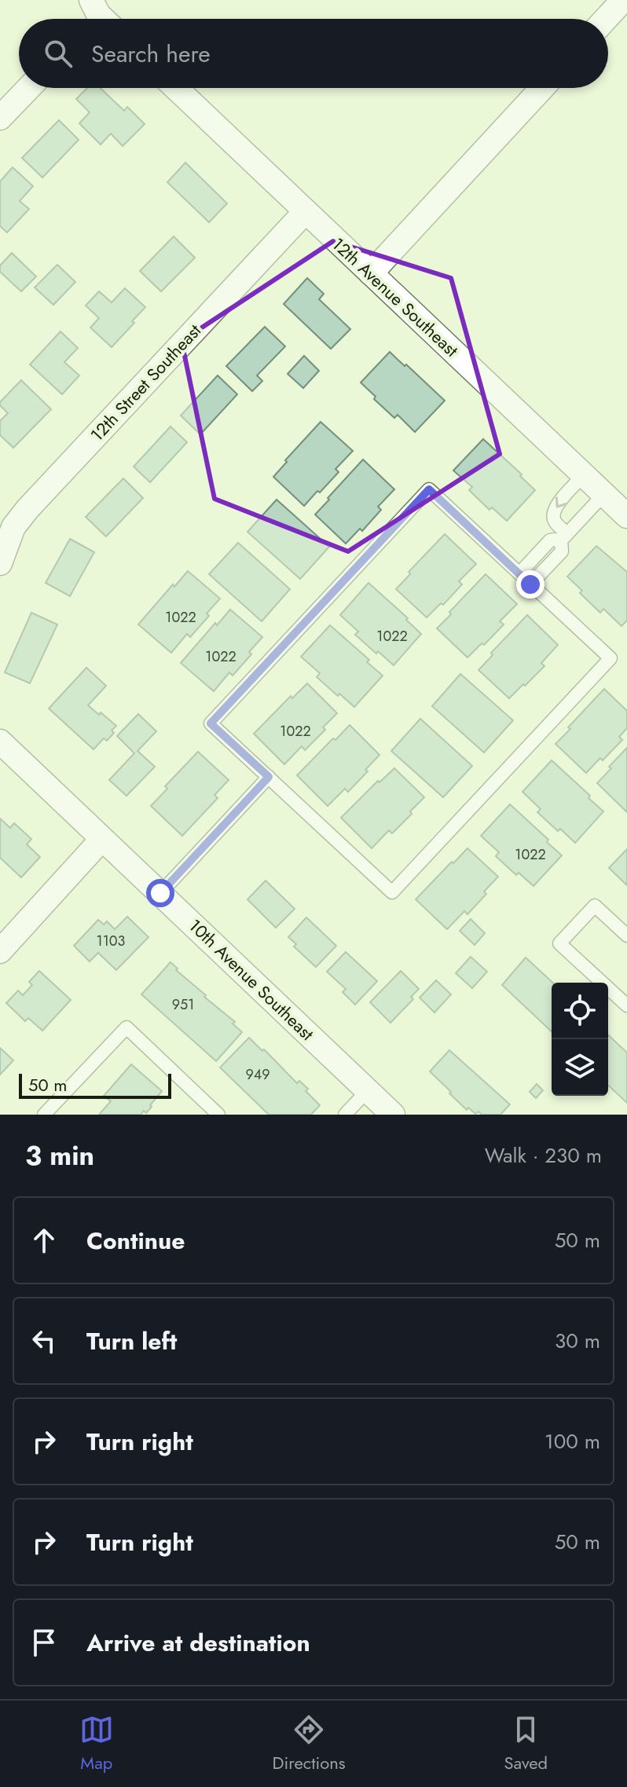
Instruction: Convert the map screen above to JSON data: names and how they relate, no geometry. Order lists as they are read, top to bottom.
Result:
{
  "streets": {
    "street": ["12th Avenue Southeast", "12th Street Southeast", "10th Avenue Southeast"]
  },
  "crossings": [
    ["12th Avenue Southeast", "12th Street Southeast"]
  ],
  "house_numbers": [
    "1022",
    "1022",
    "1022",
    "1022",
    "1022",
    "1103",
    "951",
    "949"
  ],
  "scale_bar": "50 m",
  "page": {
    "search": "Search here",
    "scale": "50 m",
    "heading": ["3 min", "Walk · 230 m"],
    "list": [
      ["Continue", "50 m"],
      ["Turn left", "30 m"],
      ["Turn right", "100 m"],
      ["Turn right", "50 m"],
      "Arrive at destination"
    ],
    "nav": ["Map", "Directions", "Saved"]
  }
}
